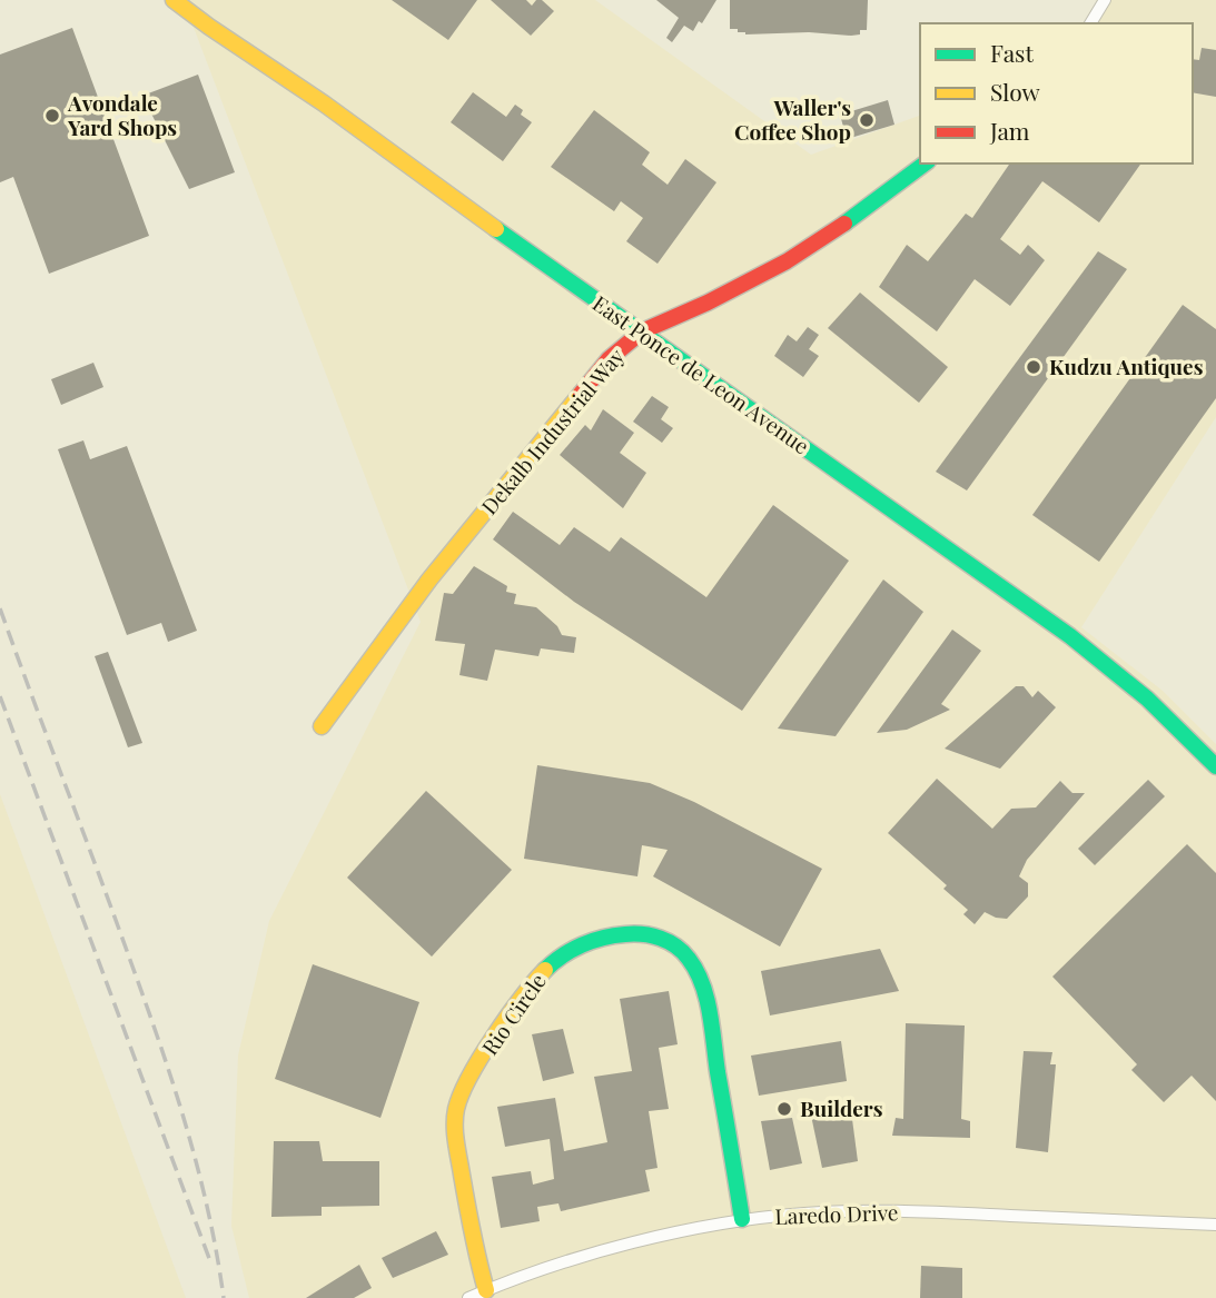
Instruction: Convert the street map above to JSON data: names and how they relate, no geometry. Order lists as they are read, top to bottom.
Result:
{
  "streets": {
    "street": [
      "East Ponce de Leon Avenue",
      "Dekalb Industrial Way",
      "Rio Circle",
      "Laredo Drive"
    ]
  },
  "crossings": [
    ["East Ponce de Leon Avenue", "Dekalb Industrial Way"],
    ["Rio Circle", "Laredo Drive"]
  ],
  "places": [
    "Avondale Yard Shops",
    "Waller's Coffee Shop",
    "Kudzu Antiques",
    "Builders"
  ],
  "legend": ["Fast", "Slow", "Jam"]
}
